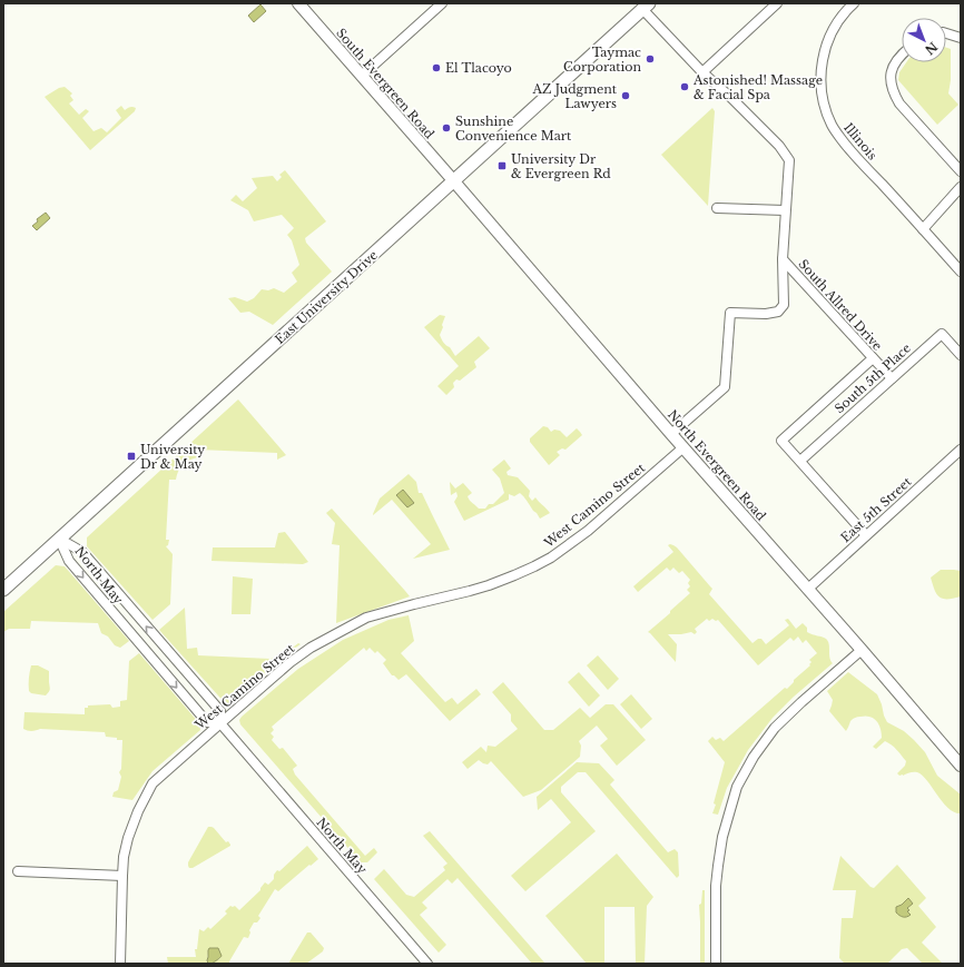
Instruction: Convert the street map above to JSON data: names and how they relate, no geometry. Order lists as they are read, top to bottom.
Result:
{
  "streets": {
    "main road": ["East University Drive"],
    "street": [
      "South Evergreen Road",
      "Illinois",
      "South Allred Drive",
      "South 5th Place",
      "North Evergreen Road",
      "West Camino Street",
      "East 5th Street",
      "North May"
    ]
  },
  "crossings": [
    ["South Evergreen Road", "East University Drive"],
    ["South Evergreen Road", "North Evergreen Road"],
    ["East University Drive", "South Allred Drive"],
    ["East University Drive", "North Evergreen Road"],
    ["East University Drive", "North May"],
    ["South Allred Drive", "South 5th Place"],
    ["North Evergreen Road", "West Camino Street"],
    ["North Evergreen Road", "East 5th Street"],
    ["West Camino Street", "North May"]
  ],
  "places": {
    "other": [
      "Taymac Corporation",
      "El Tlacoyo",
      "Astonished! Massage & Facial Spa",
      "AZ Judgment Lawyers",
      "Sunshine Convenience Mart"
    ],
    "transit": ["University Dr & Evergreen Rd", "University Dr & May"]
  },
  "north": "bottom right"
}
